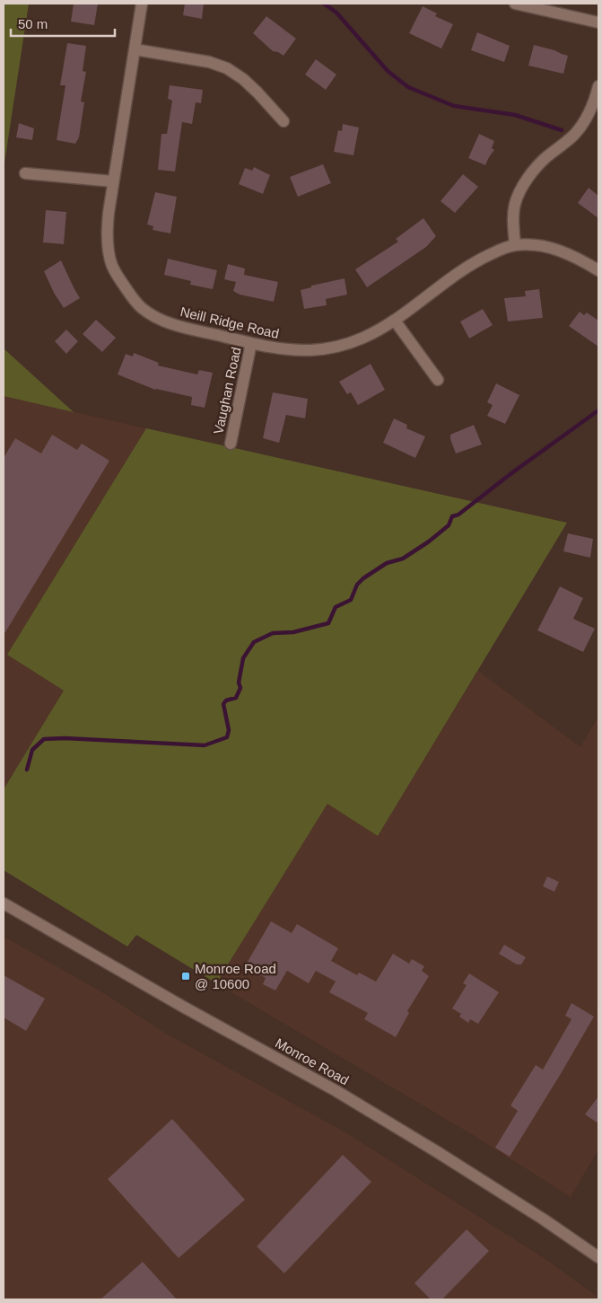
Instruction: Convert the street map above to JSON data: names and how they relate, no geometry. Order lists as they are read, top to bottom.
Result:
{
  "streets": {
    "street": ["Neill Ridge Road", "Vaughan Road", "Monroe Road"]
  },
  "crossings": [
    ["Neill Ridge Road", "Vaughan Road"]
  ],
  "places": {
    "transit": ["Monroe Road @ 10600"]
  },
  "scale_bar": "50 m"
}
